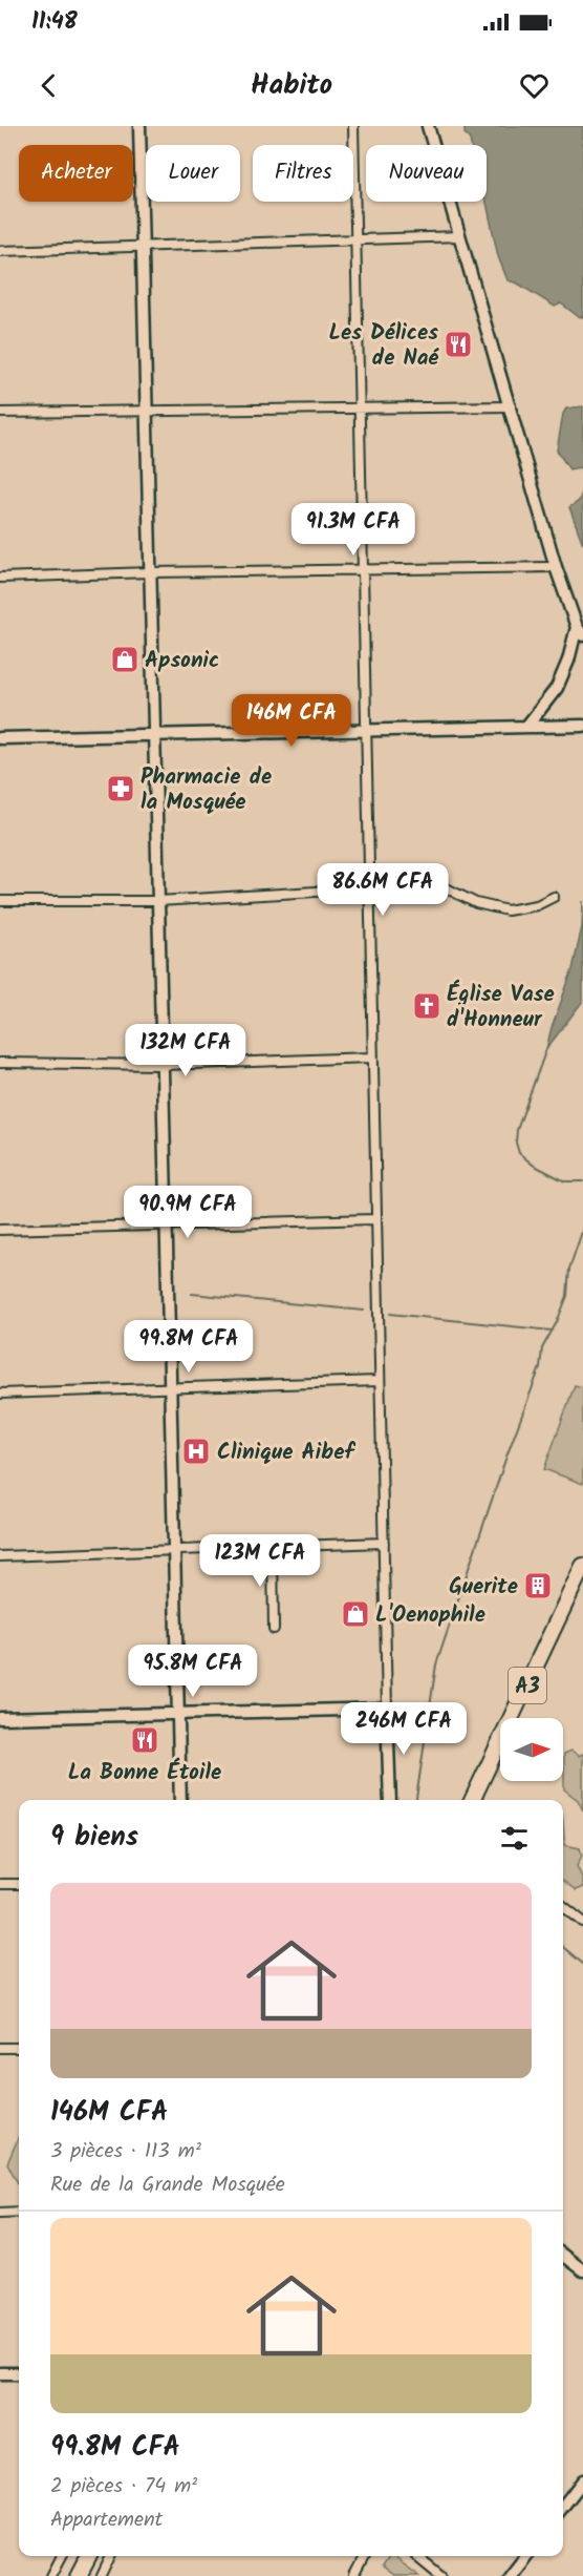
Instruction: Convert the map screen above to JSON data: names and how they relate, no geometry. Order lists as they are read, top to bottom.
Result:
{
  "streets": {
    "highway": ["A3"]
  },
  "places": {
    "restaurant": ["Les Délices de Naé", "La Bonne Étoile"],
    "shop": ["Apsonic", "L'Oenophile"],
    "pharmacy": ["Pharmacie de la Mosquée"],
    "church": ["Église Vase d'Honneur"],
    "hospital": ["Clinique Aibef"],
    "building": ["Guerite"]
  },
  "north": "right",
  "page": {
    "status": "11:48",
    "header": "Habito",
    "chip": [
      "Acheter",
      "Louer",
      "Filtres",
      "Nouveau"
    ],
    "price": [
      "91.3M CFA",
      "146M CFA",
      "86.6M CFA",
      "132M CFA",
      "90.9M CFA",
      "99.8M CFA",
      "123M CFA",
      "95.8M CFA",
      "246M CFA"
    ],
    "heading": "9 biens",
    "list": [
      {
        "name": "146M CFA",
        "note": "3 pièces · 113 m² · Rue de la Grande Mosquée"
      },
      {
        "name": "99.8M CFA",
        "note": "2 pièces · 74 m² · Appartement"
      }
    ]
  }
}
